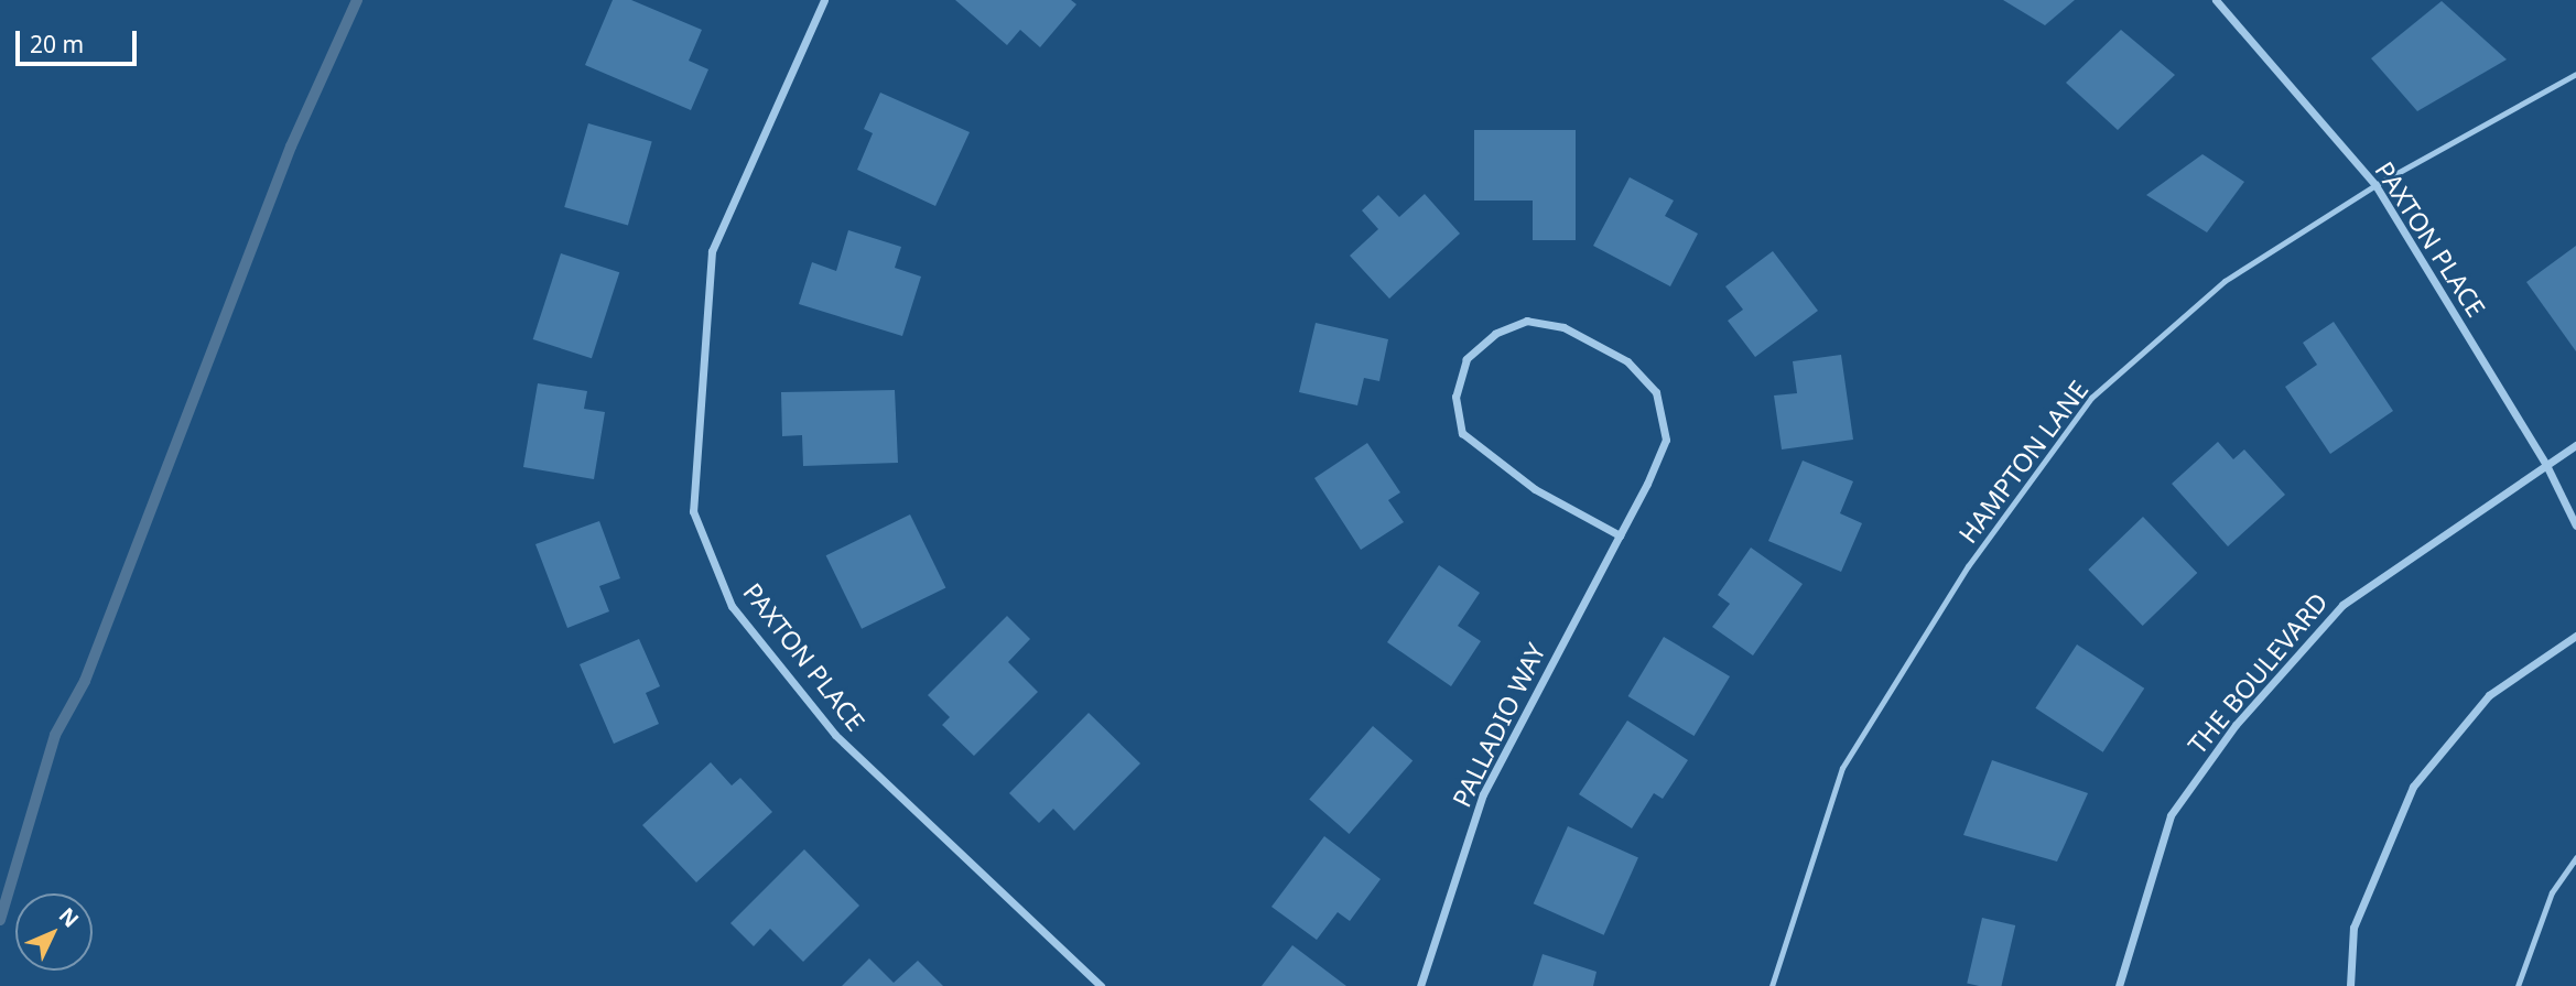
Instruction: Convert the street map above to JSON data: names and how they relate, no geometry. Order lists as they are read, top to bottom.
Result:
{
  "streets": {
    "street": ["PAXTON PLACE", "THE BOULEVARD", "PALLADIO WAY"],
    "lane": ["HAMPTON LANE"]
  },
  "crossings": [
    ["PAXTON PLACE", "HAMPTON LANE"],
    ["PAXTON PLACE", "THE BOULEVARD"]
  ],
  "scale_bar": "20 m",
  "north": "top right"
}
